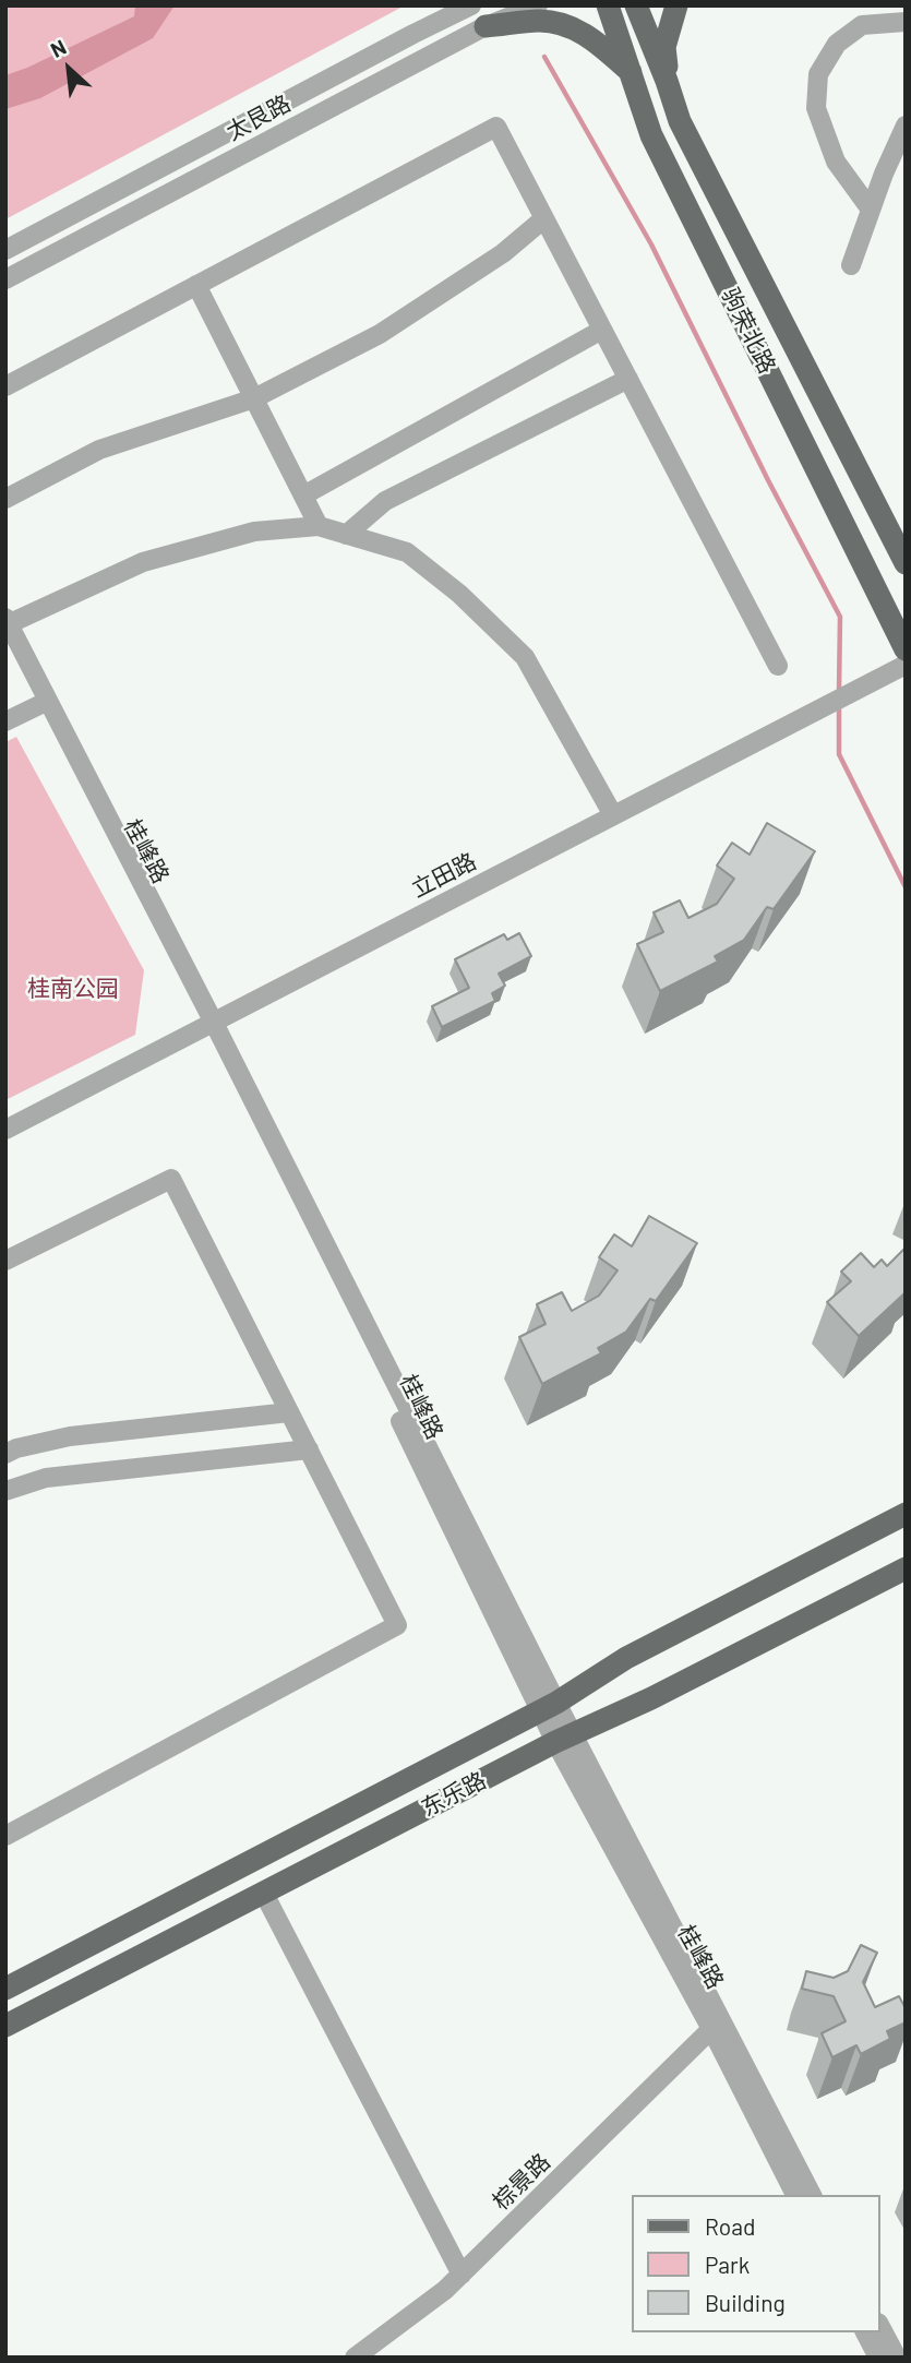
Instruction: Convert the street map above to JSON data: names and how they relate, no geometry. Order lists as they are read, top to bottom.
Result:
{
  "streets": {
    "main road": ["驹荣北路", "东乐路"],
    "street": [
      "太艮路",
      "桂峰路",
      "立田路",
      "棕景路"
    ]
  },
  "crossings": [
    ["桂峰路", "立田路"],
    ["桂峰路", "东乐路"],
    ["桂峰路", "棕景路"]
  ],
  "parks": ["桂南公园"],
  "legend": ["Road", "Park", "Building"],
  "north": "top left"
}
